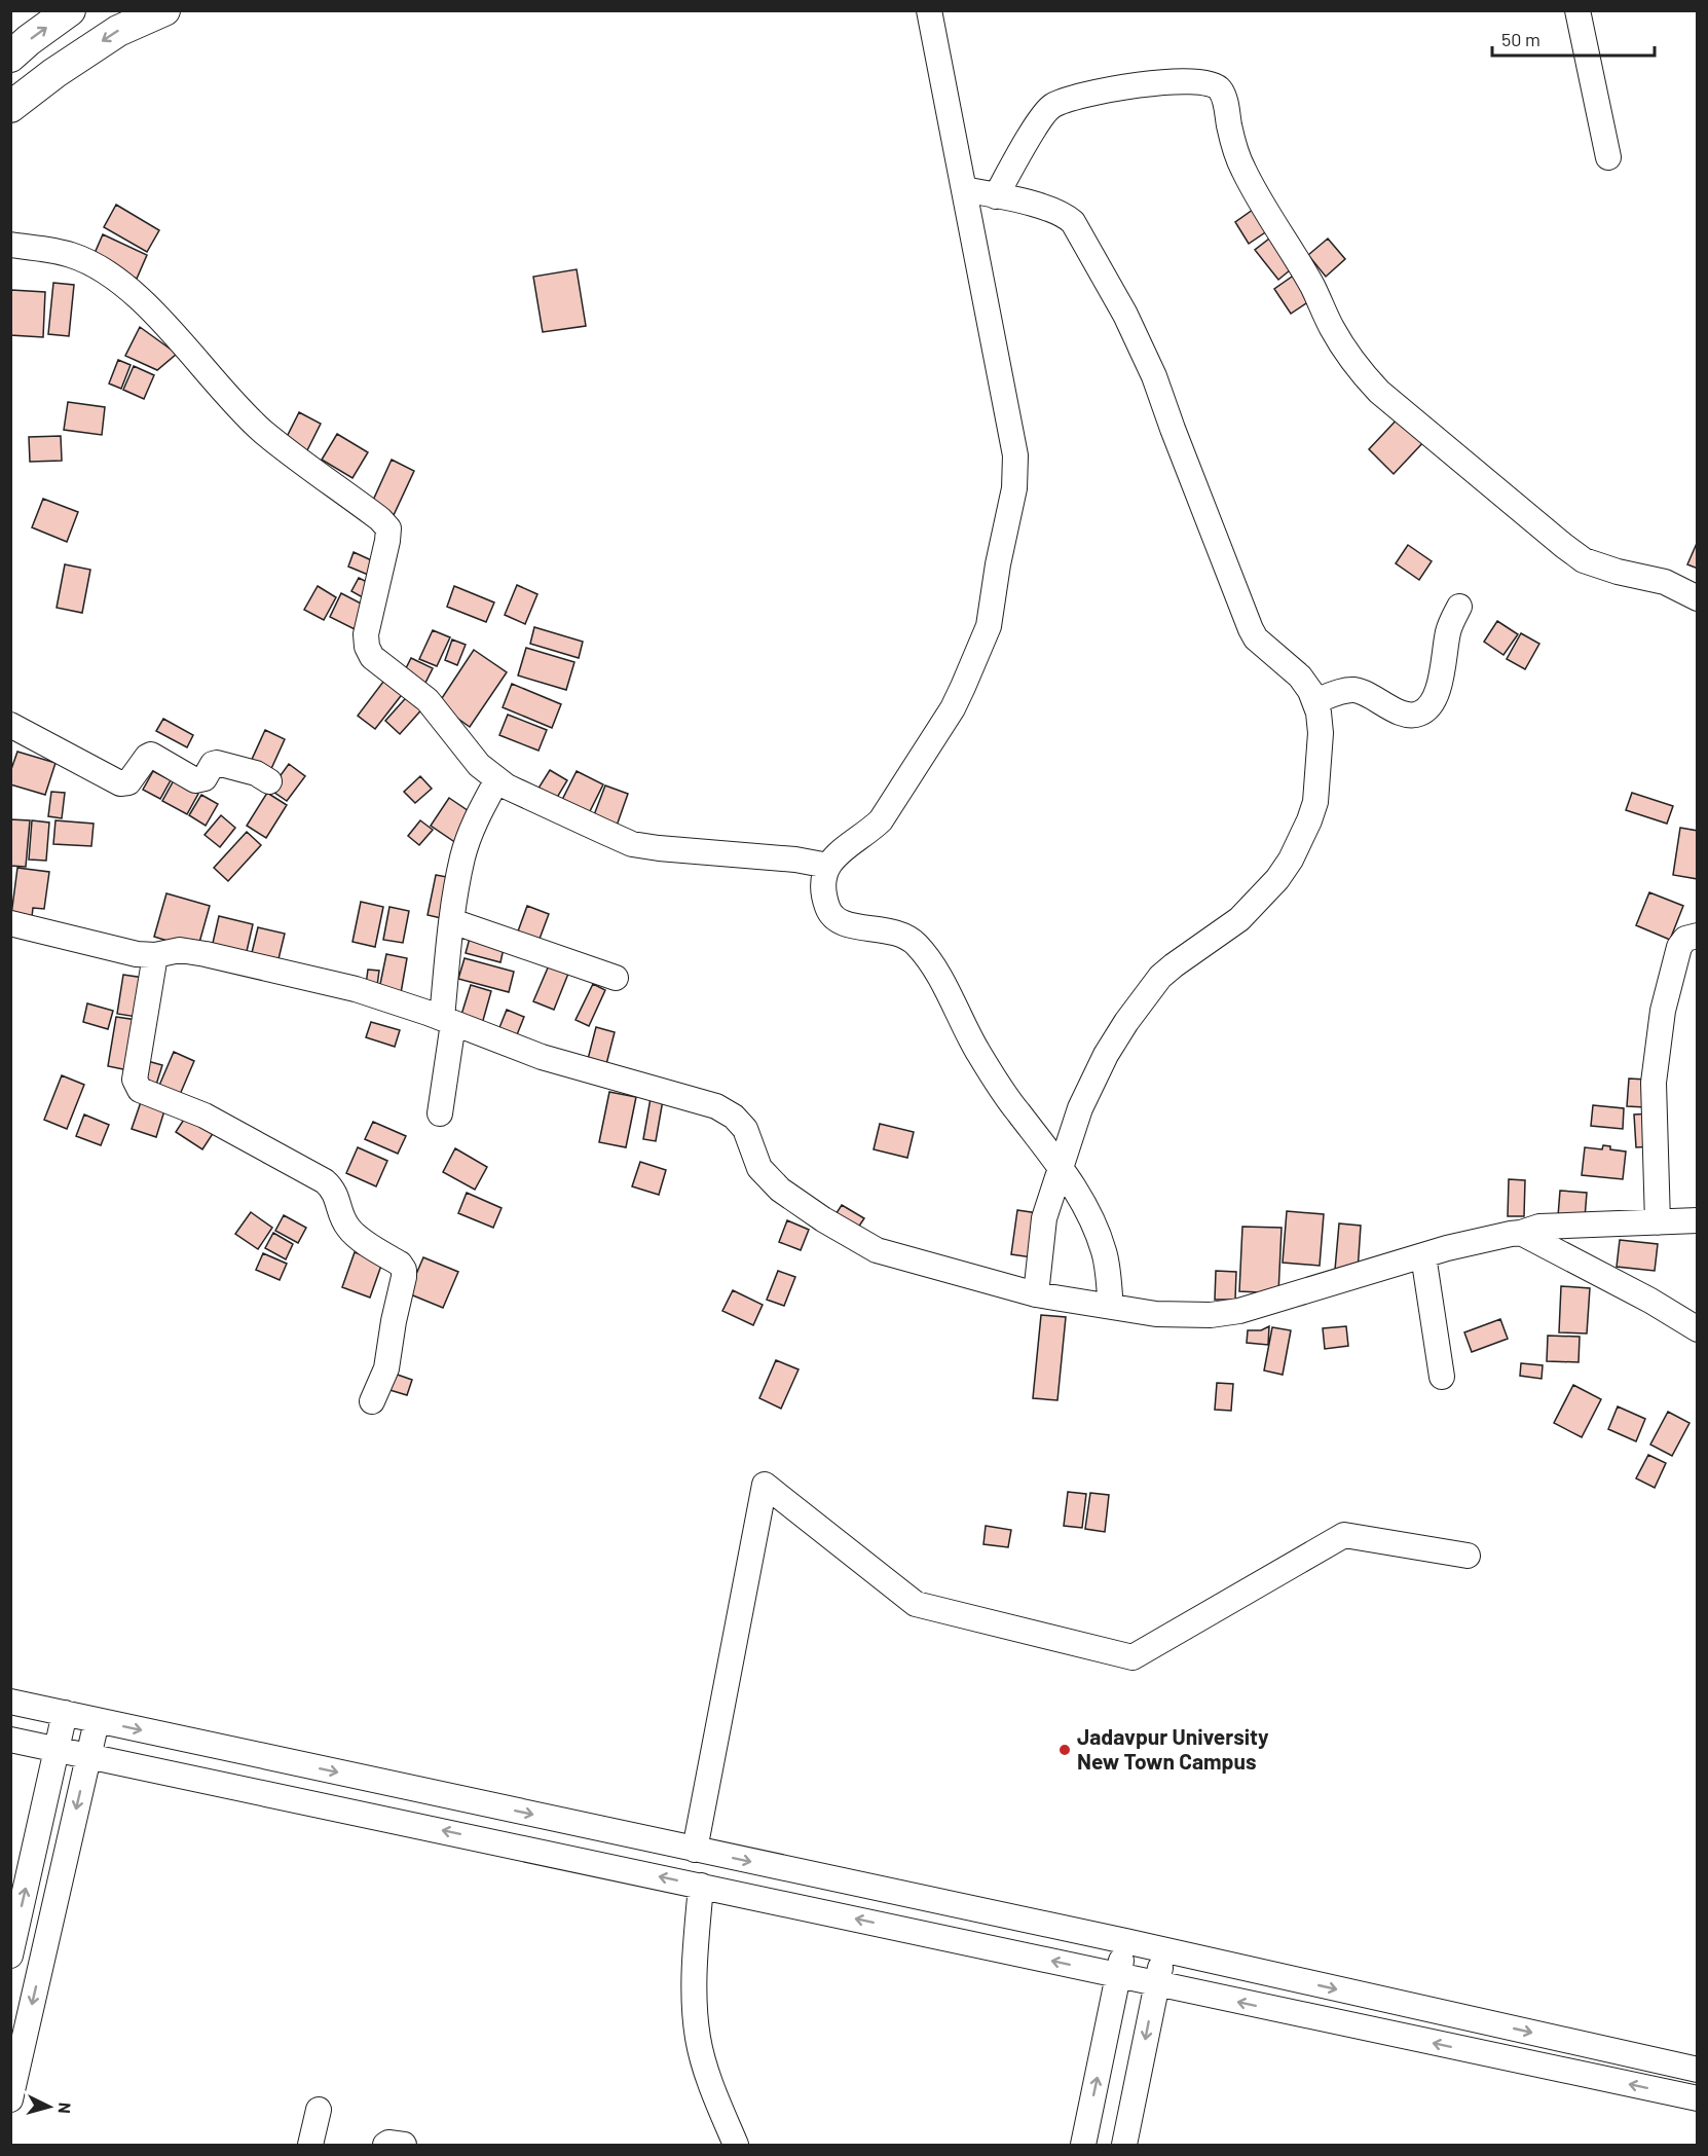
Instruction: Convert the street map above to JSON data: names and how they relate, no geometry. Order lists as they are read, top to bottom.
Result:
{
  "places": ["Jadavpur University New Town Campus"],
  "scale_bar": "50 m",
  "north": "right"
}
